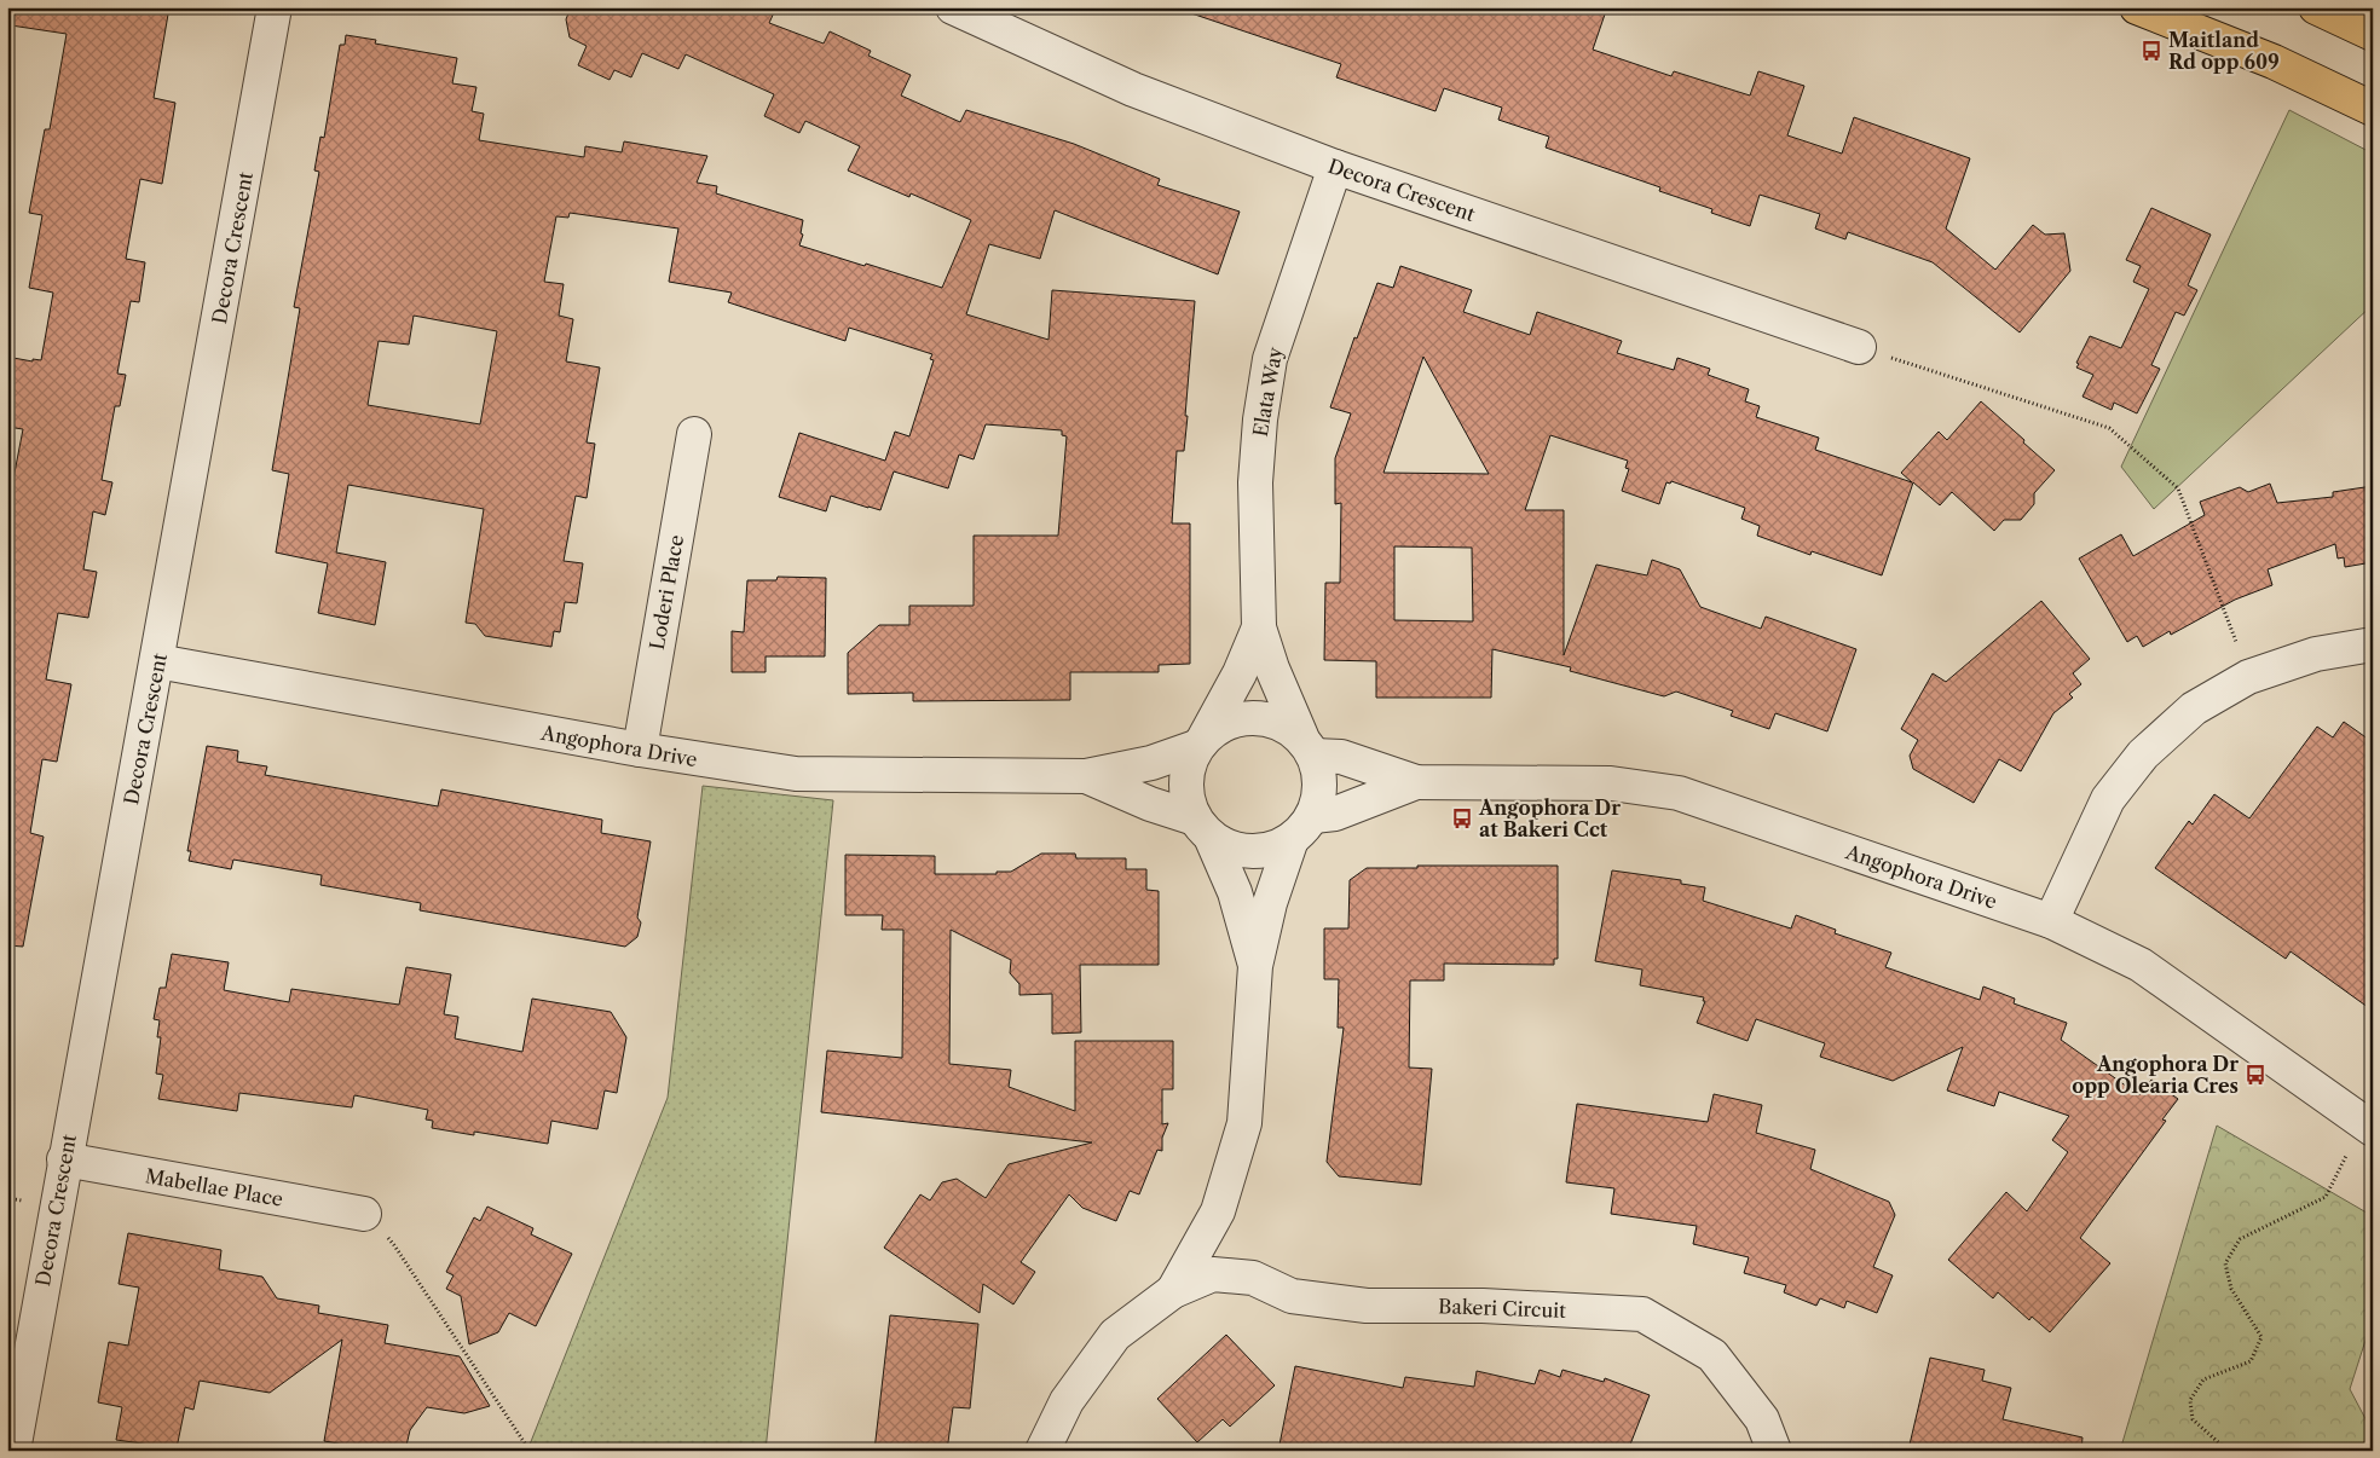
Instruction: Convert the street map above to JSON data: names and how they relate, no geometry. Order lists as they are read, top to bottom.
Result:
{
  "streets": {
    "street": [
      "Decora Crescent",
      "Elata Way",
      "Loderi Place",
      "Angophora Drive",
      "Mabellae Place",
      "Bakeri Circuit"
    ]
  },
  "crossings": [
    ["Decora Crescent", "Elata Way"],
    ["Decora Crescent", "Angophora Drive"],
    ["Decora Crescent", "Mabellae Place"],
    ["Elata Way", "Angophora Drive"],
    ["Elata Way", "Bakeri Circuit"],
    ["Loderi Place", "Angophora Drive"],
    ["Angophora Drive", "Bakeri Circuit"]
  ],
  "places": {
    "bus stop": ["Maitland Rd opp 609", "Angophora Dr at Bakeri Cct", "Angophora Dr opp Olearia Cres"]
  }
}
